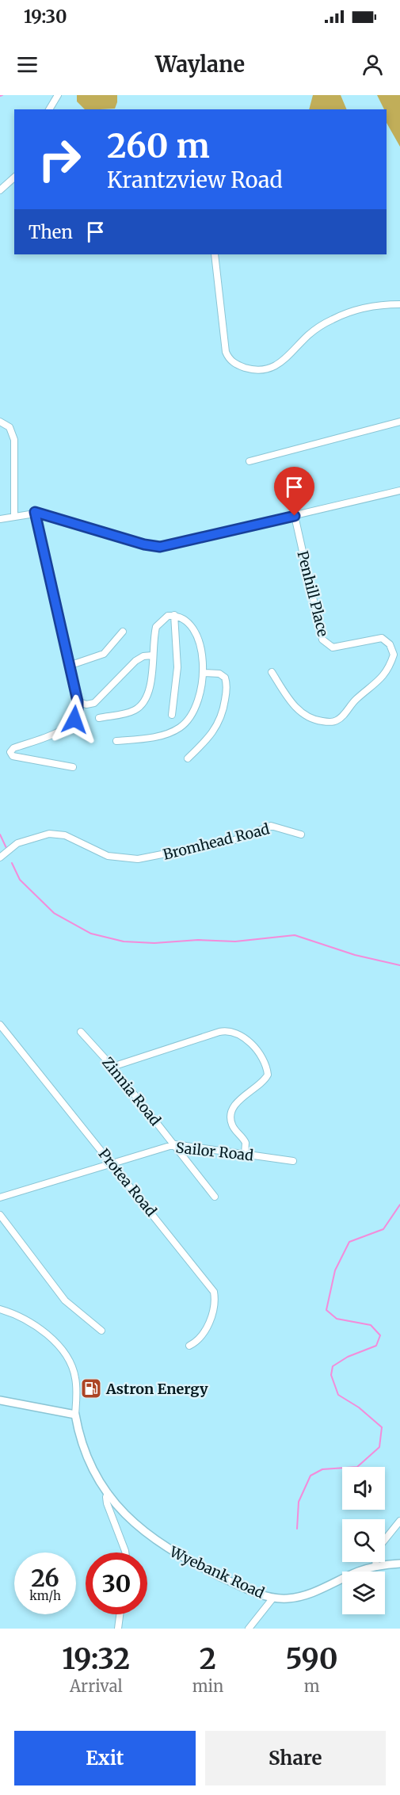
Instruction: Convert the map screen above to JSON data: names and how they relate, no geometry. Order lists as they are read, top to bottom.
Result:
{
  "streets": {
    "main road": ["Wyebank Road"],
    "street": [
      "Penhill Place",
      "Bromhead Road",
      "Zinnia Road",
      "Sailor Road",
      "Protea Road"
    ]
  },
  "crossings": [
    ["Zinnia Road", "Sailor Road"],
    ["Sailor Road", "Protea Road"]
  ],
  "places": {
    "fuel station": ["Astron Energy"]
  },
  "page": {
    "status": "19:30",
    "header": "Waylane",
    "turn": ["260 m", "Krantzview Road"],
    "then": "Then",
    "speed": "26 km/h",
    "limit": "30",
    "eta": [
      "19:32",
      "Arrival",
      "2",
      "min",
      "590",
      "m"
    ],
    "buttons": ["Exit", "Share"]
  }
}
